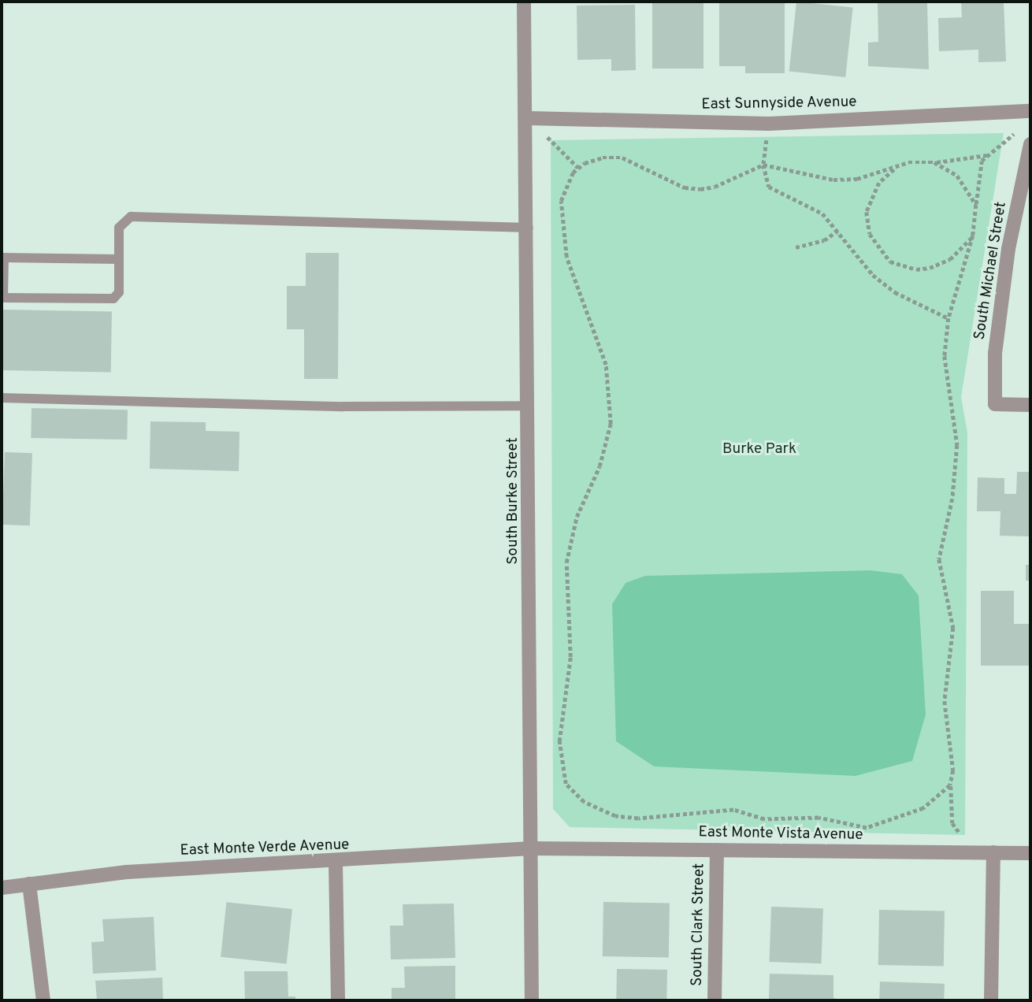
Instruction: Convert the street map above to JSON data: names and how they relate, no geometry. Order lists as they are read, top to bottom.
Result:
{
  "streets": {
    "street": [
      "East Sunnyside Avenue",
      "South Michael Street",
      "South Burke Street",
      "East Monte Vista Avenue",
      "East Monte Verde Avenue",
      "South Clark Street"
    ]
  },
  "crossings": [
    ["East Sunnyside Avenue", "South Burke Street"],
    ["South Burke Street", "East Monte Vista Avenue"],
    ["South Burke Street", "East Monte Verde Avenue"],
    ["East Monte Vista Avenue", "East Monte Verde Avenue"],
    ["East Monte Vista Avenue", "South Clark Street"]
  ],
  "parks": ["Burke Park"]
}
